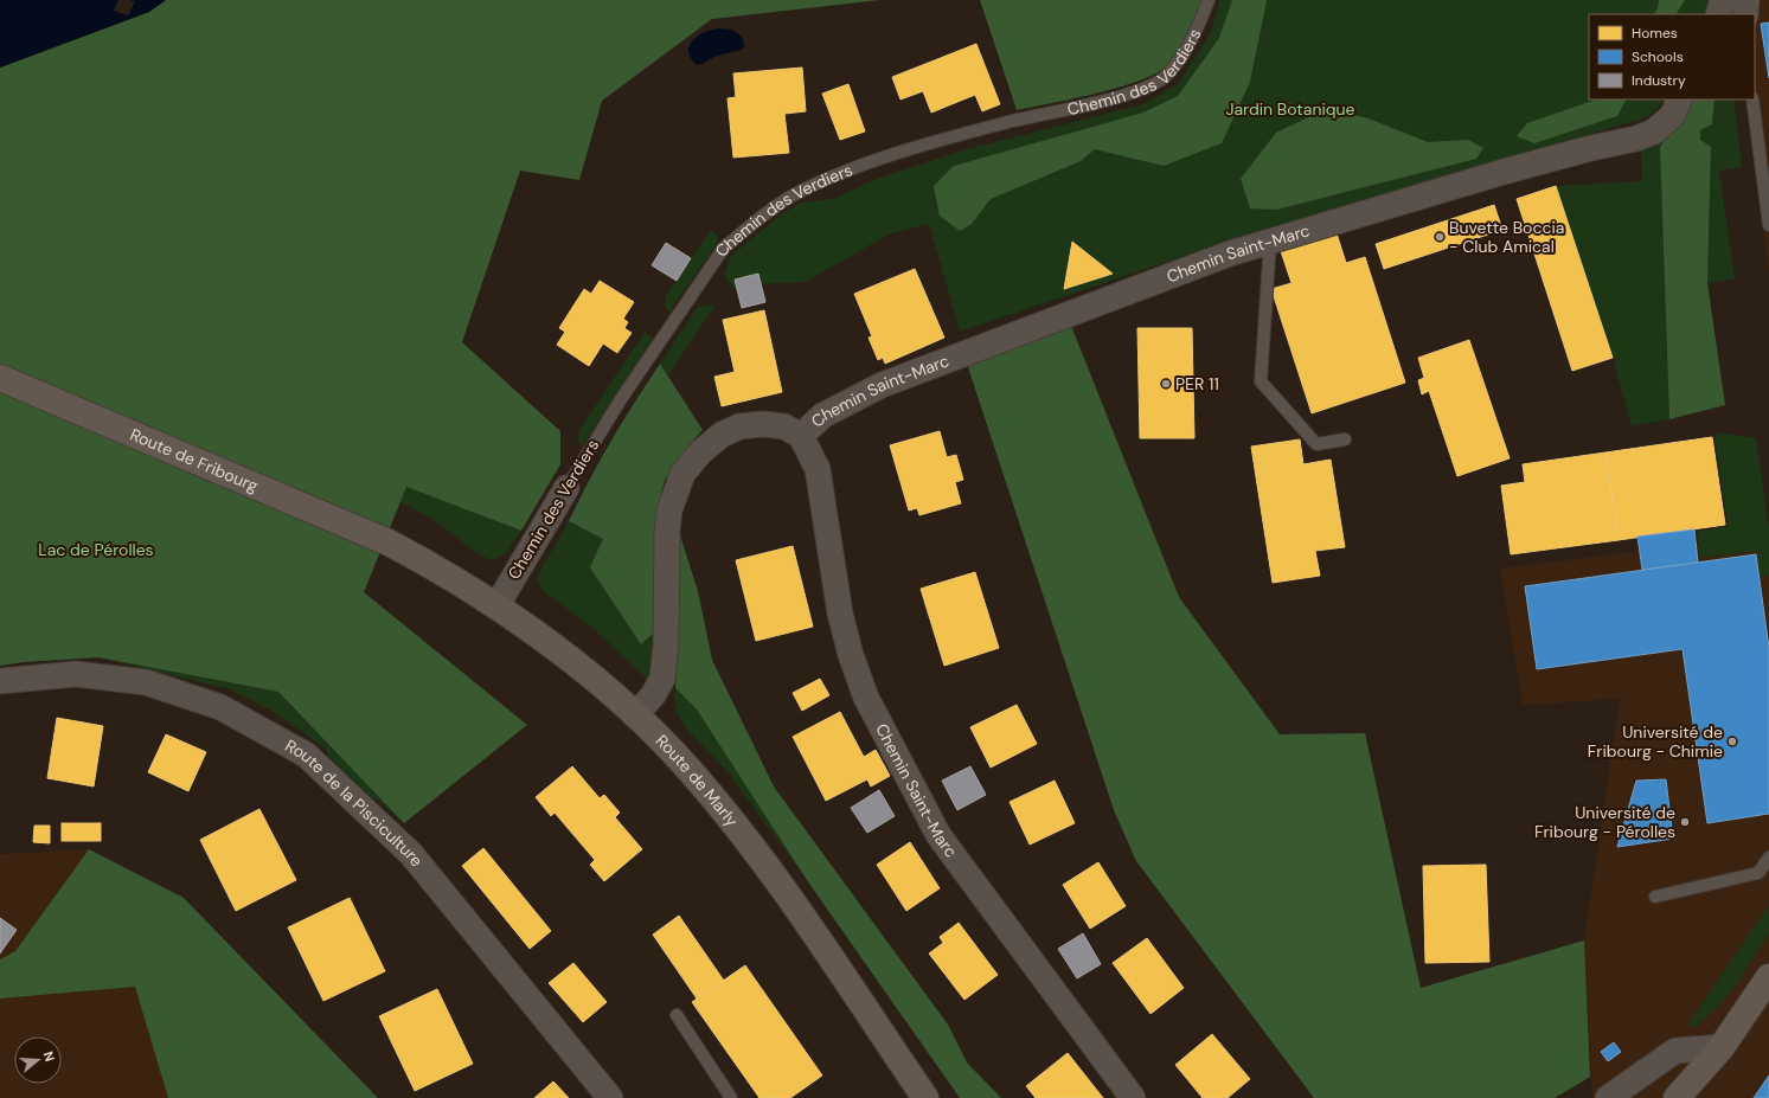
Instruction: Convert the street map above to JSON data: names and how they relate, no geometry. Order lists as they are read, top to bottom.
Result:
{
  "streets": {
    "main road": ["Route de Fribourg", "Route de Marly"],
    "street": ["Chemin des Verdiers", "Chemin Saint-Marc", "Route de la Pisciculture"]
  },
  "crossings": [
    ["Chemin des Verdiers", "Route de Marly"],
    ["Chemin Saint-Marc", "Route de Marly"],
    ["Route de Fribourg", "Route de Marly"]
  ],
  "parks": ["Jardin Botanique", "Lac de Pérolles"],
  "places": [
    "Buvette Boccia - Club Amical",
    "PER 11",
    "Université de Fribourg - Chimie",
    "Université de Fribourg - Pérolles"
  ],
  "legend": ["Homes", "Schools", "Industry"],
  "north": "right"
}
